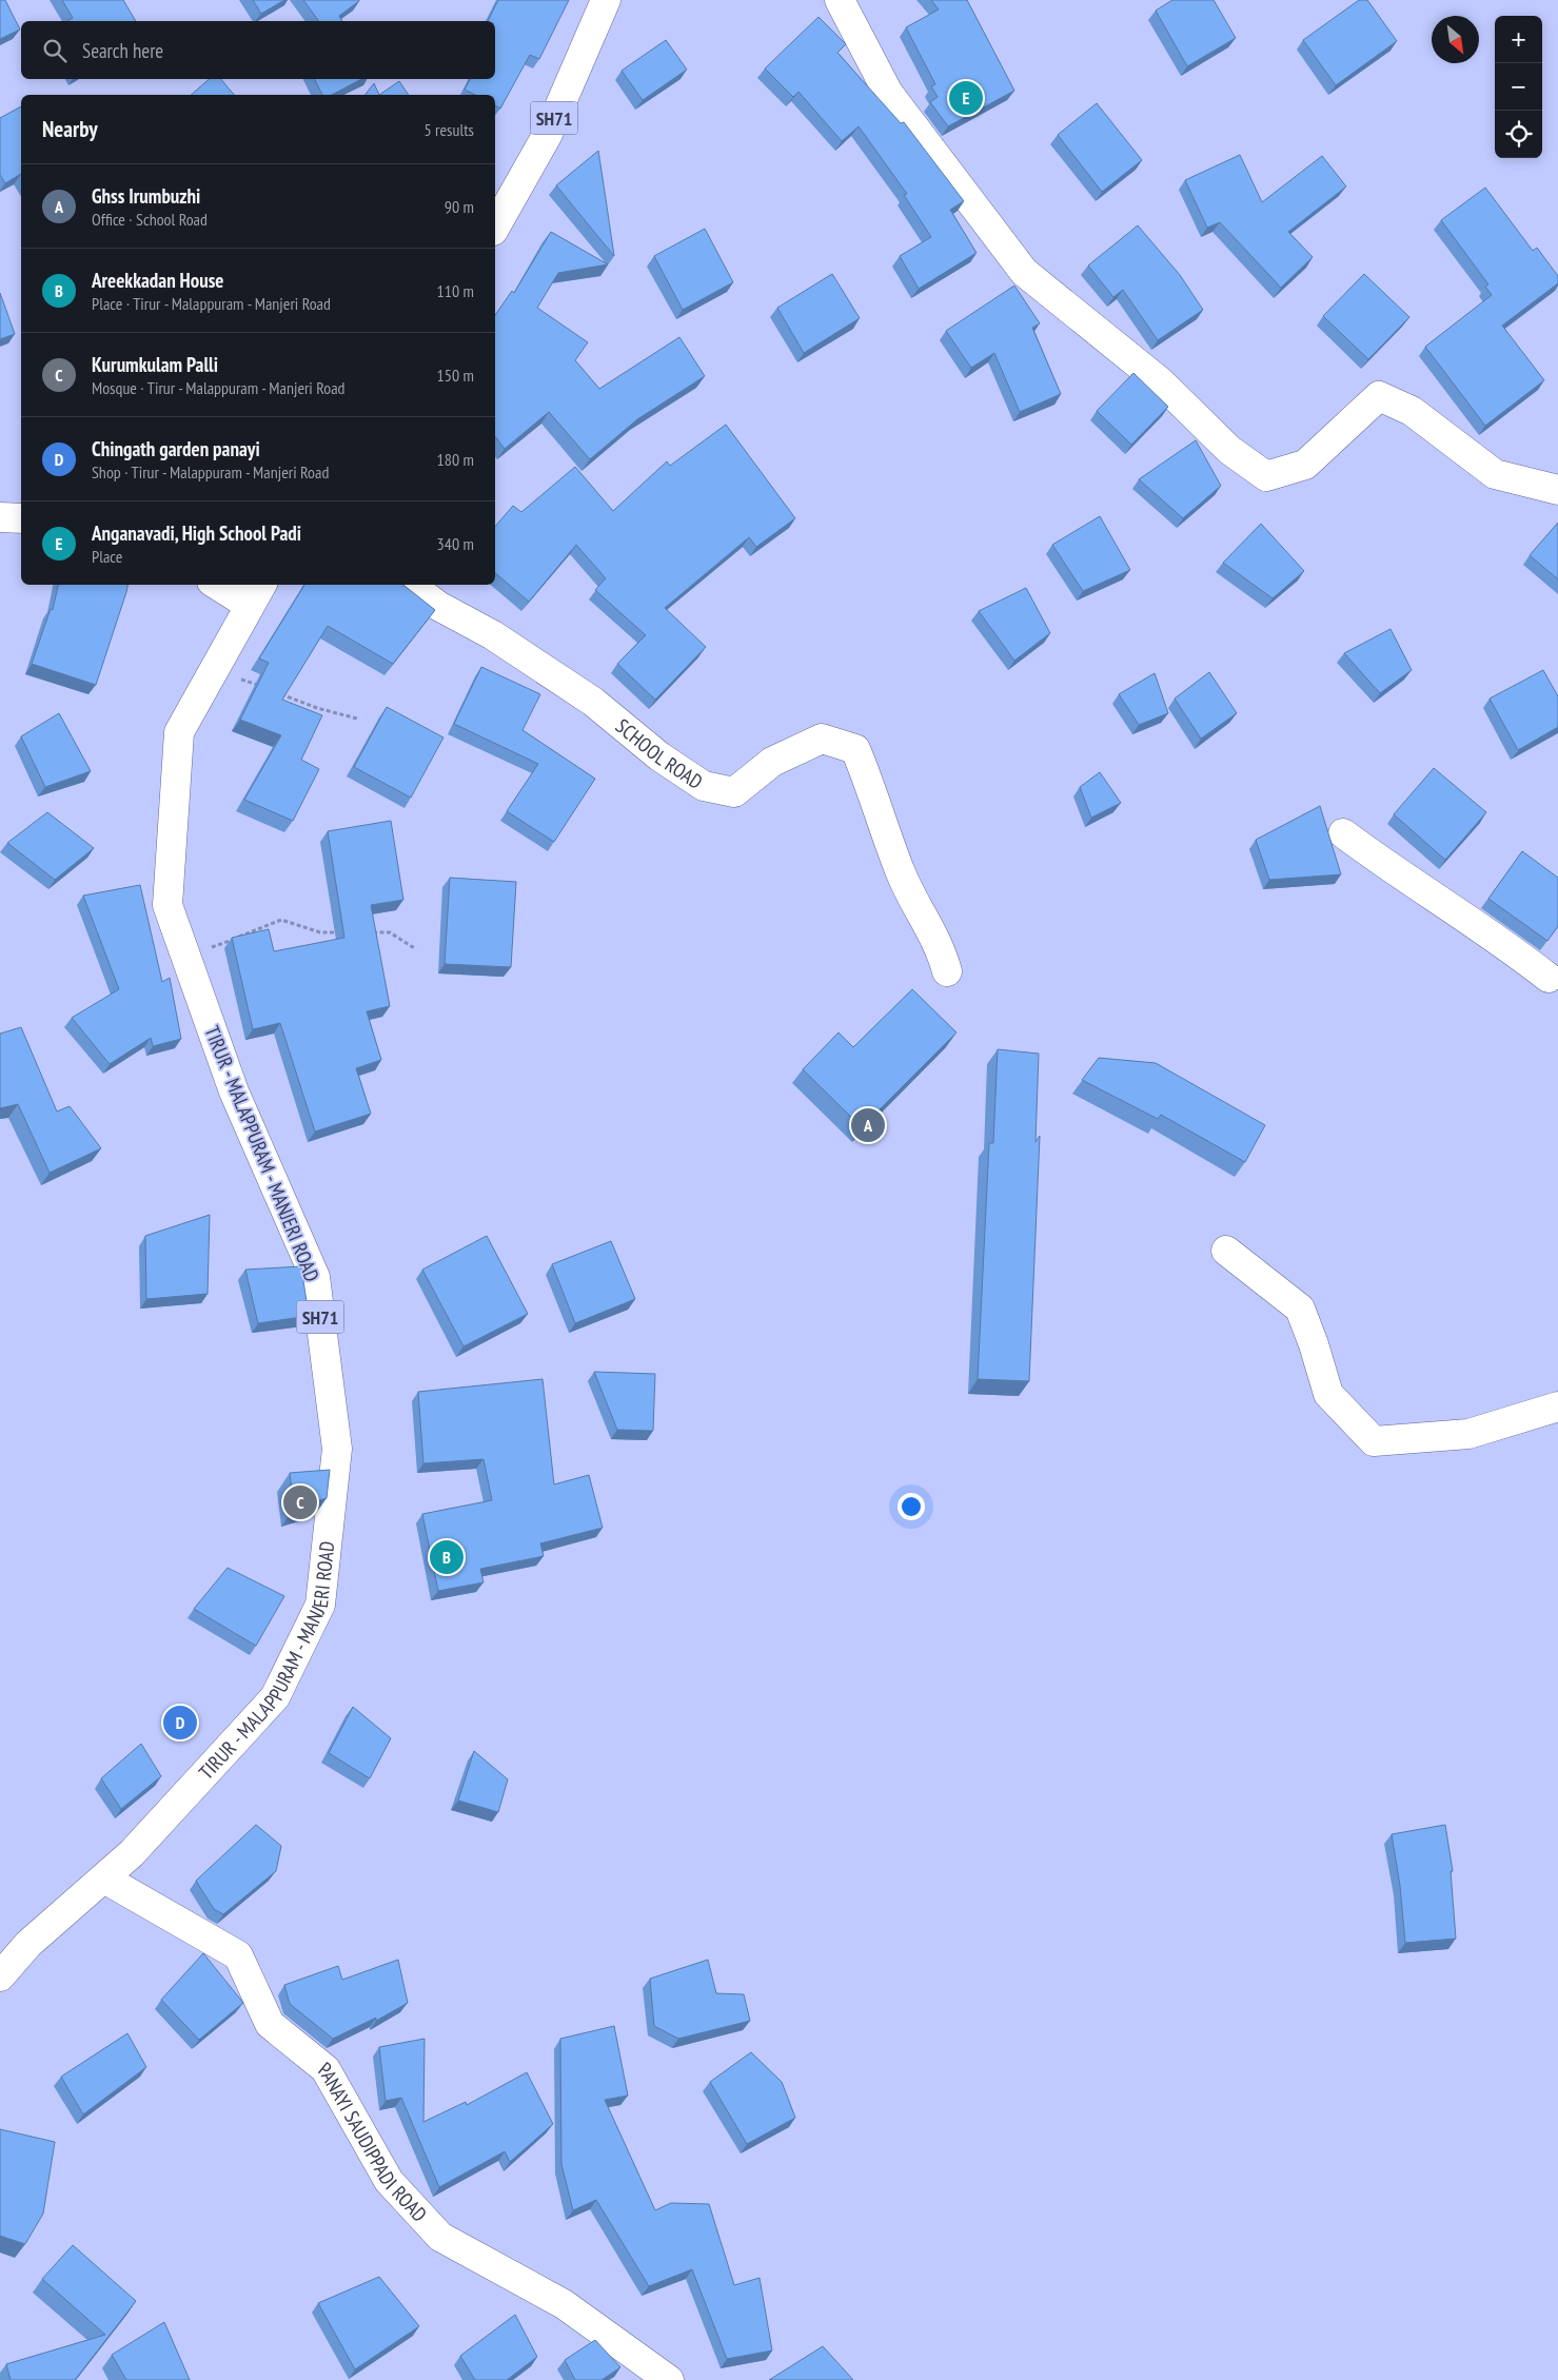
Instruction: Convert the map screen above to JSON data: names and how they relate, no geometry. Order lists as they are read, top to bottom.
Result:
{
  "streets": {
    "street": [
      "SH71",
      "SCHOOL ROAD",
      "TIRUR - MALAPPURAM - MANJERI ROAD",
      "PANAYI SAUDIPPADI ROAD"
    ]
  },
  "crossings": [
    ["TIRUR - MALAPPURAM - MANJERI ROAD", "PANAYI SAUDIPPADI ROAD"]
  ],
  "north": "bottom right",
  "page": {
    "map_buttons": ["+", "−"],
    "search": "Search here",
    "pins": [
      "E",
      "A",
      "C",
      "B",
      "D"
    ],
    "heading": ["Nearby", "5 results"],
    "list": [
      {
        "mark": "A",
        "name": "Ghss Irumbuzhi",
        "note": "Office · School Road",
        "value": "90 m"
      },
      {
        "mark": "B",
        "name": "Areekkadan House",
        "note": "Place · Tirur - Malappuram - Manjeri Road",
        "value": "110 m"
      },
      {
        "mark": "C",
        "name": "Kurumkulam Palli",
        "note": "Mosque · Tirur - Malappuram - Manjeri Road",
        "value": "150 m"
      },
      {
        "mark": "D",
        "name": "Chingath garden panayi",
        "note": "Shop · Tirur - Malappuram - Manjeri Road",
        "value": "180 m"
      },
      {
        "mark": "E",
        "name": "Anganavadi, High School Padi",
        "note": "Place",
        "value": "340 m"
      }
    ]
  }
}
